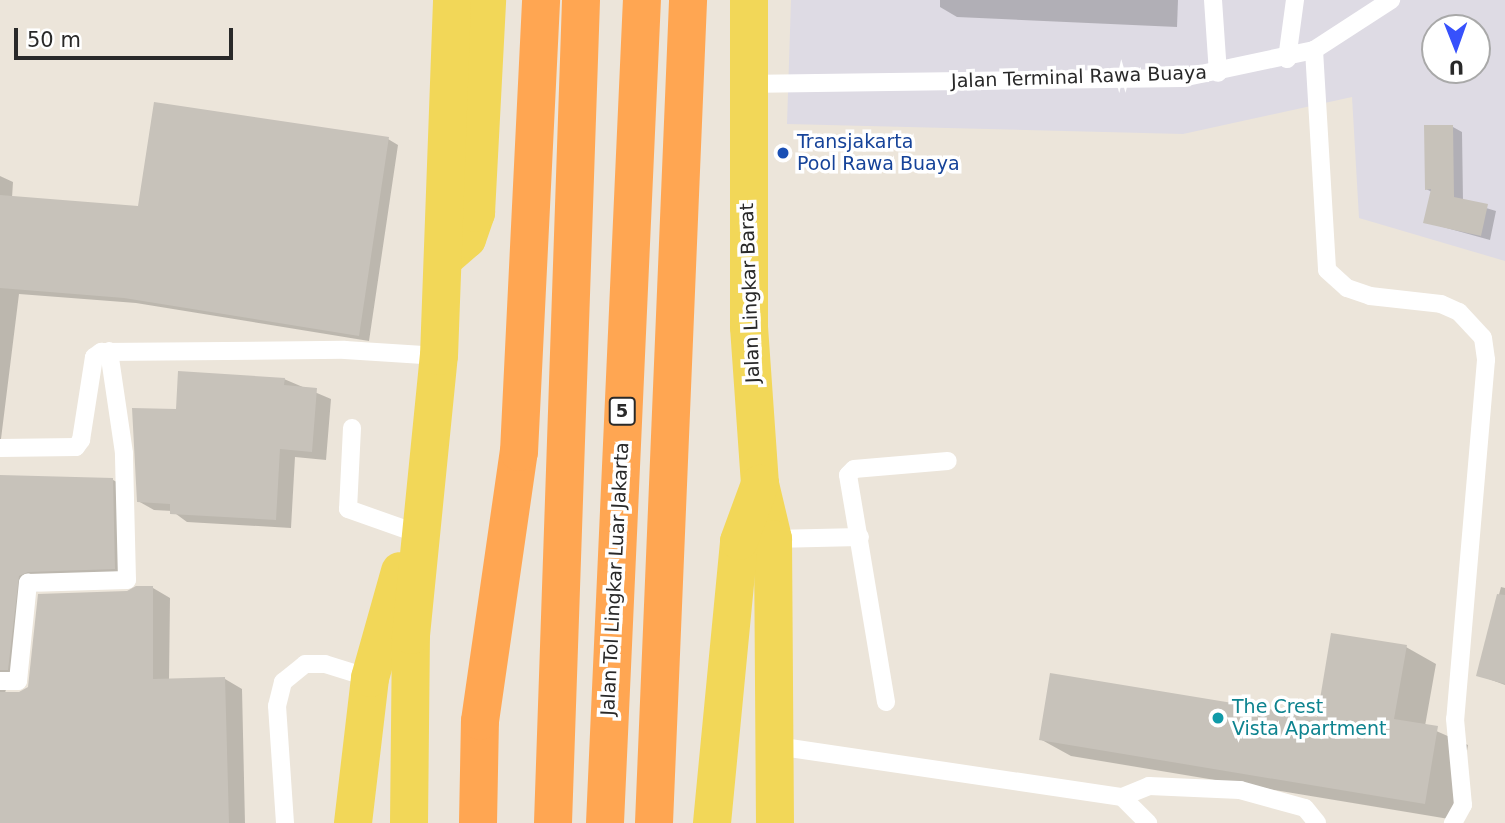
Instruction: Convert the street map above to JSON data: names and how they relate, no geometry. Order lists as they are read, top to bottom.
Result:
{
  "streets": {
    "highway": ["5", "Jalan Tol Lingkar Luar Jakarta"],
    "main road": ["Jalan Lingkar Barat"],
    "lane": ["Jalan Terminal Rawa Buaya"]
  },
  "crossings": [
    ["Jalan Terminal Rawa Buaya", "Jalan Lingkar Barat"]
  ],
  "places": ["Transjakarta Pool Rawa Buaya", "The Crest Vista Apartment"],
  "scale_bar": "50 m",
  "north": "bottom"
}
